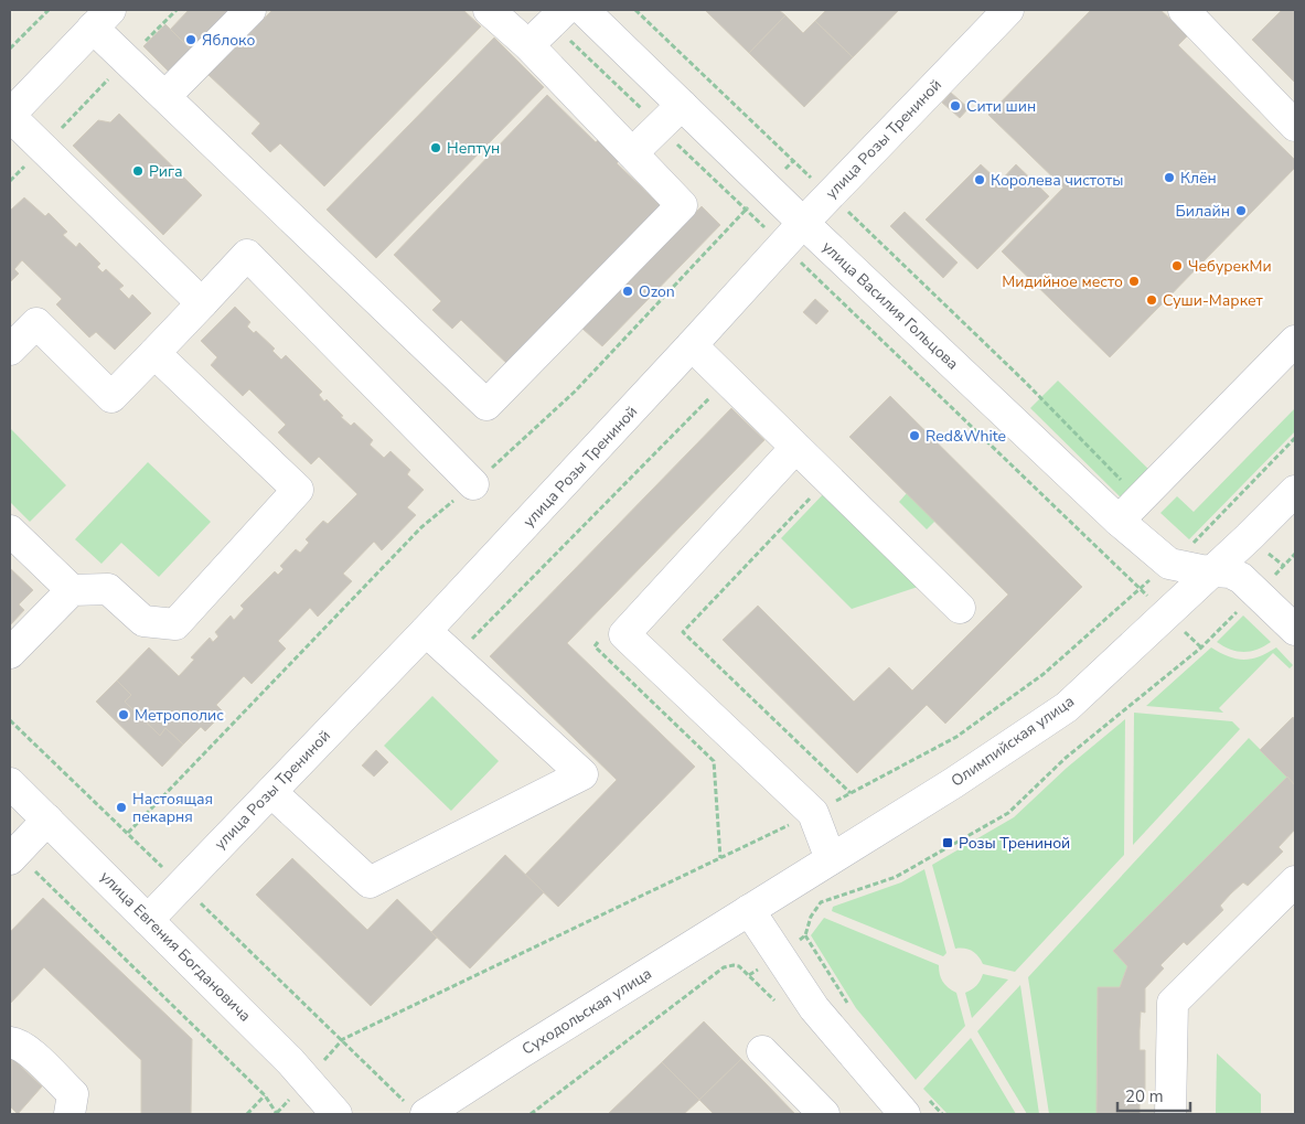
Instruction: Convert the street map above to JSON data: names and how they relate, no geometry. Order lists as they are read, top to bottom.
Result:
{
  "streets": {
    "street": [
      "улица Розы Трениной",
      "улица Василия Гольцова",
      "Олимпийская улица",
      "улица Евгения Богдановича",
      "Суходольская улица"
    ]
  },
  "crossings": [
    ["улица Розы Трениной", "улица Василия Гольцова"],
    ["улица Розы Трениной", "улица Евгения Богдановича"],
    ["улица Василия Гольцова", "Олимпийская улица"],
    ["Олимпийская улица", "Суходольская улица"]
  ],
  "places": {
    "other": [
      "Яблоко",
      "Сити шин",
      "Нептун",
      "Рига",
      "Клён",
      "Королева чистоты",
      "Билайн",
      "ЧебурекМи",
      "Мидийное место",
      "Ozon",
      "Суши-Маркет",
      "Red&White",
      "Метрополис",
      "Настоящая пекарня"
    ],
    "transit": ["Розы Трениной"]
  },
  "scale_bar": "20 m"
}
